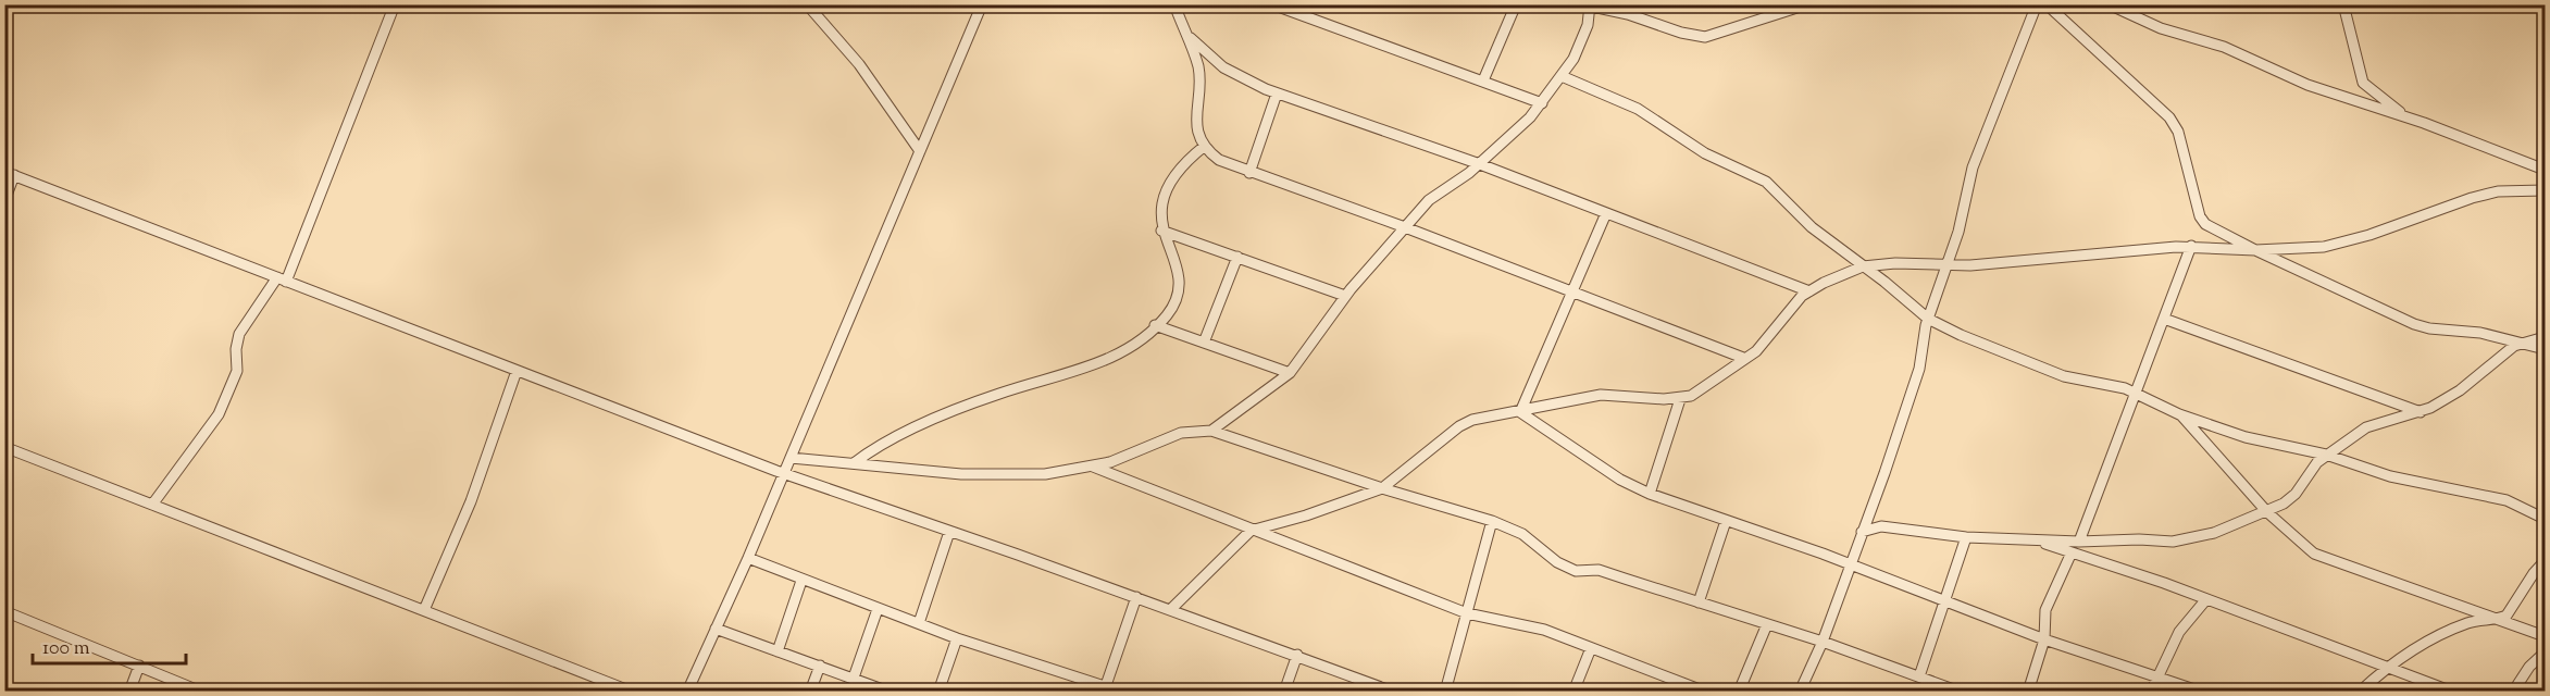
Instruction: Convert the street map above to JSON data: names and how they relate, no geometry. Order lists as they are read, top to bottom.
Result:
{
  "scale_bar": "100 m"
}
